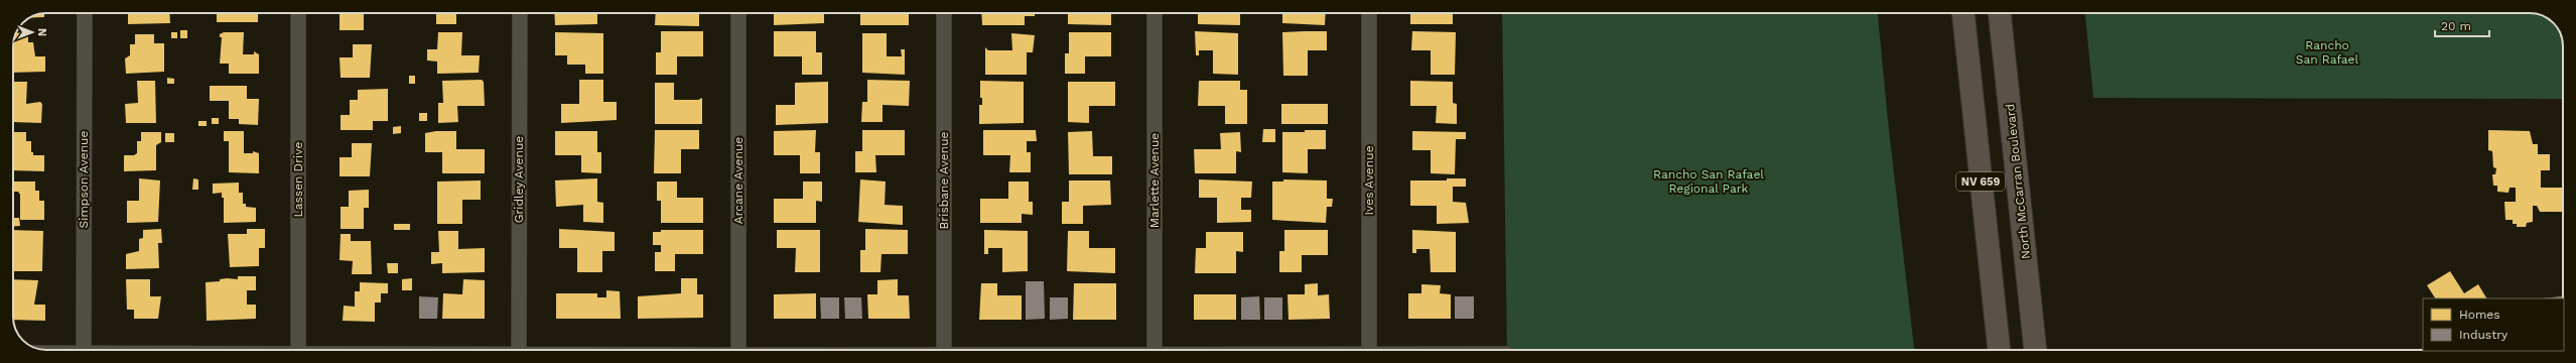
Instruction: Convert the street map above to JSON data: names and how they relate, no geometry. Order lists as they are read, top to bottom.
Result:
{
  "streets": {
    "main road": ["NV 659", "North McCarran Boulevard"],
    "street": [
      "Simpson Avenue",
      "Lassen Drive",
      "Gridley Avenue",
      "Arcane Avenue",
      "Brisbane Avenue",
      "Marlette Avenue",
      "Ives Avenue"
    ]
  },
  "parks": ["Rancho San Rafael", "Rancho San Rafael Regional Park"],
  "legend": ["Homes", "Industry"],
  "scale_bar": "20 m",
  "north": "right"
}
